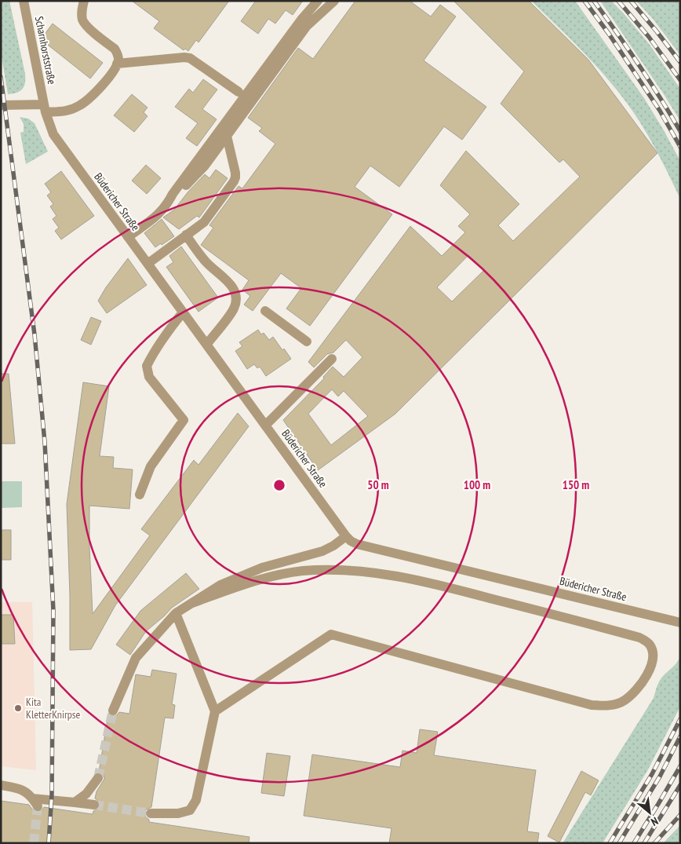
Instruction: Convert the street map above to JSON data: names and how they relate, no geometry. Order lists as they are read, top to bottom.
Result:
{
  "streets": {
    "street": ["Scharnhorststraße", "Büdericher Straße"]
  },
  "crossings": [
    ["Scharnhorststraße", "Büdericher Straße"]
  ],
  "places": ["Kita KletterKnirpse"],
  "north": "bottom right",
  "rings": ["50 m", "100 m", "150 m"]
}
